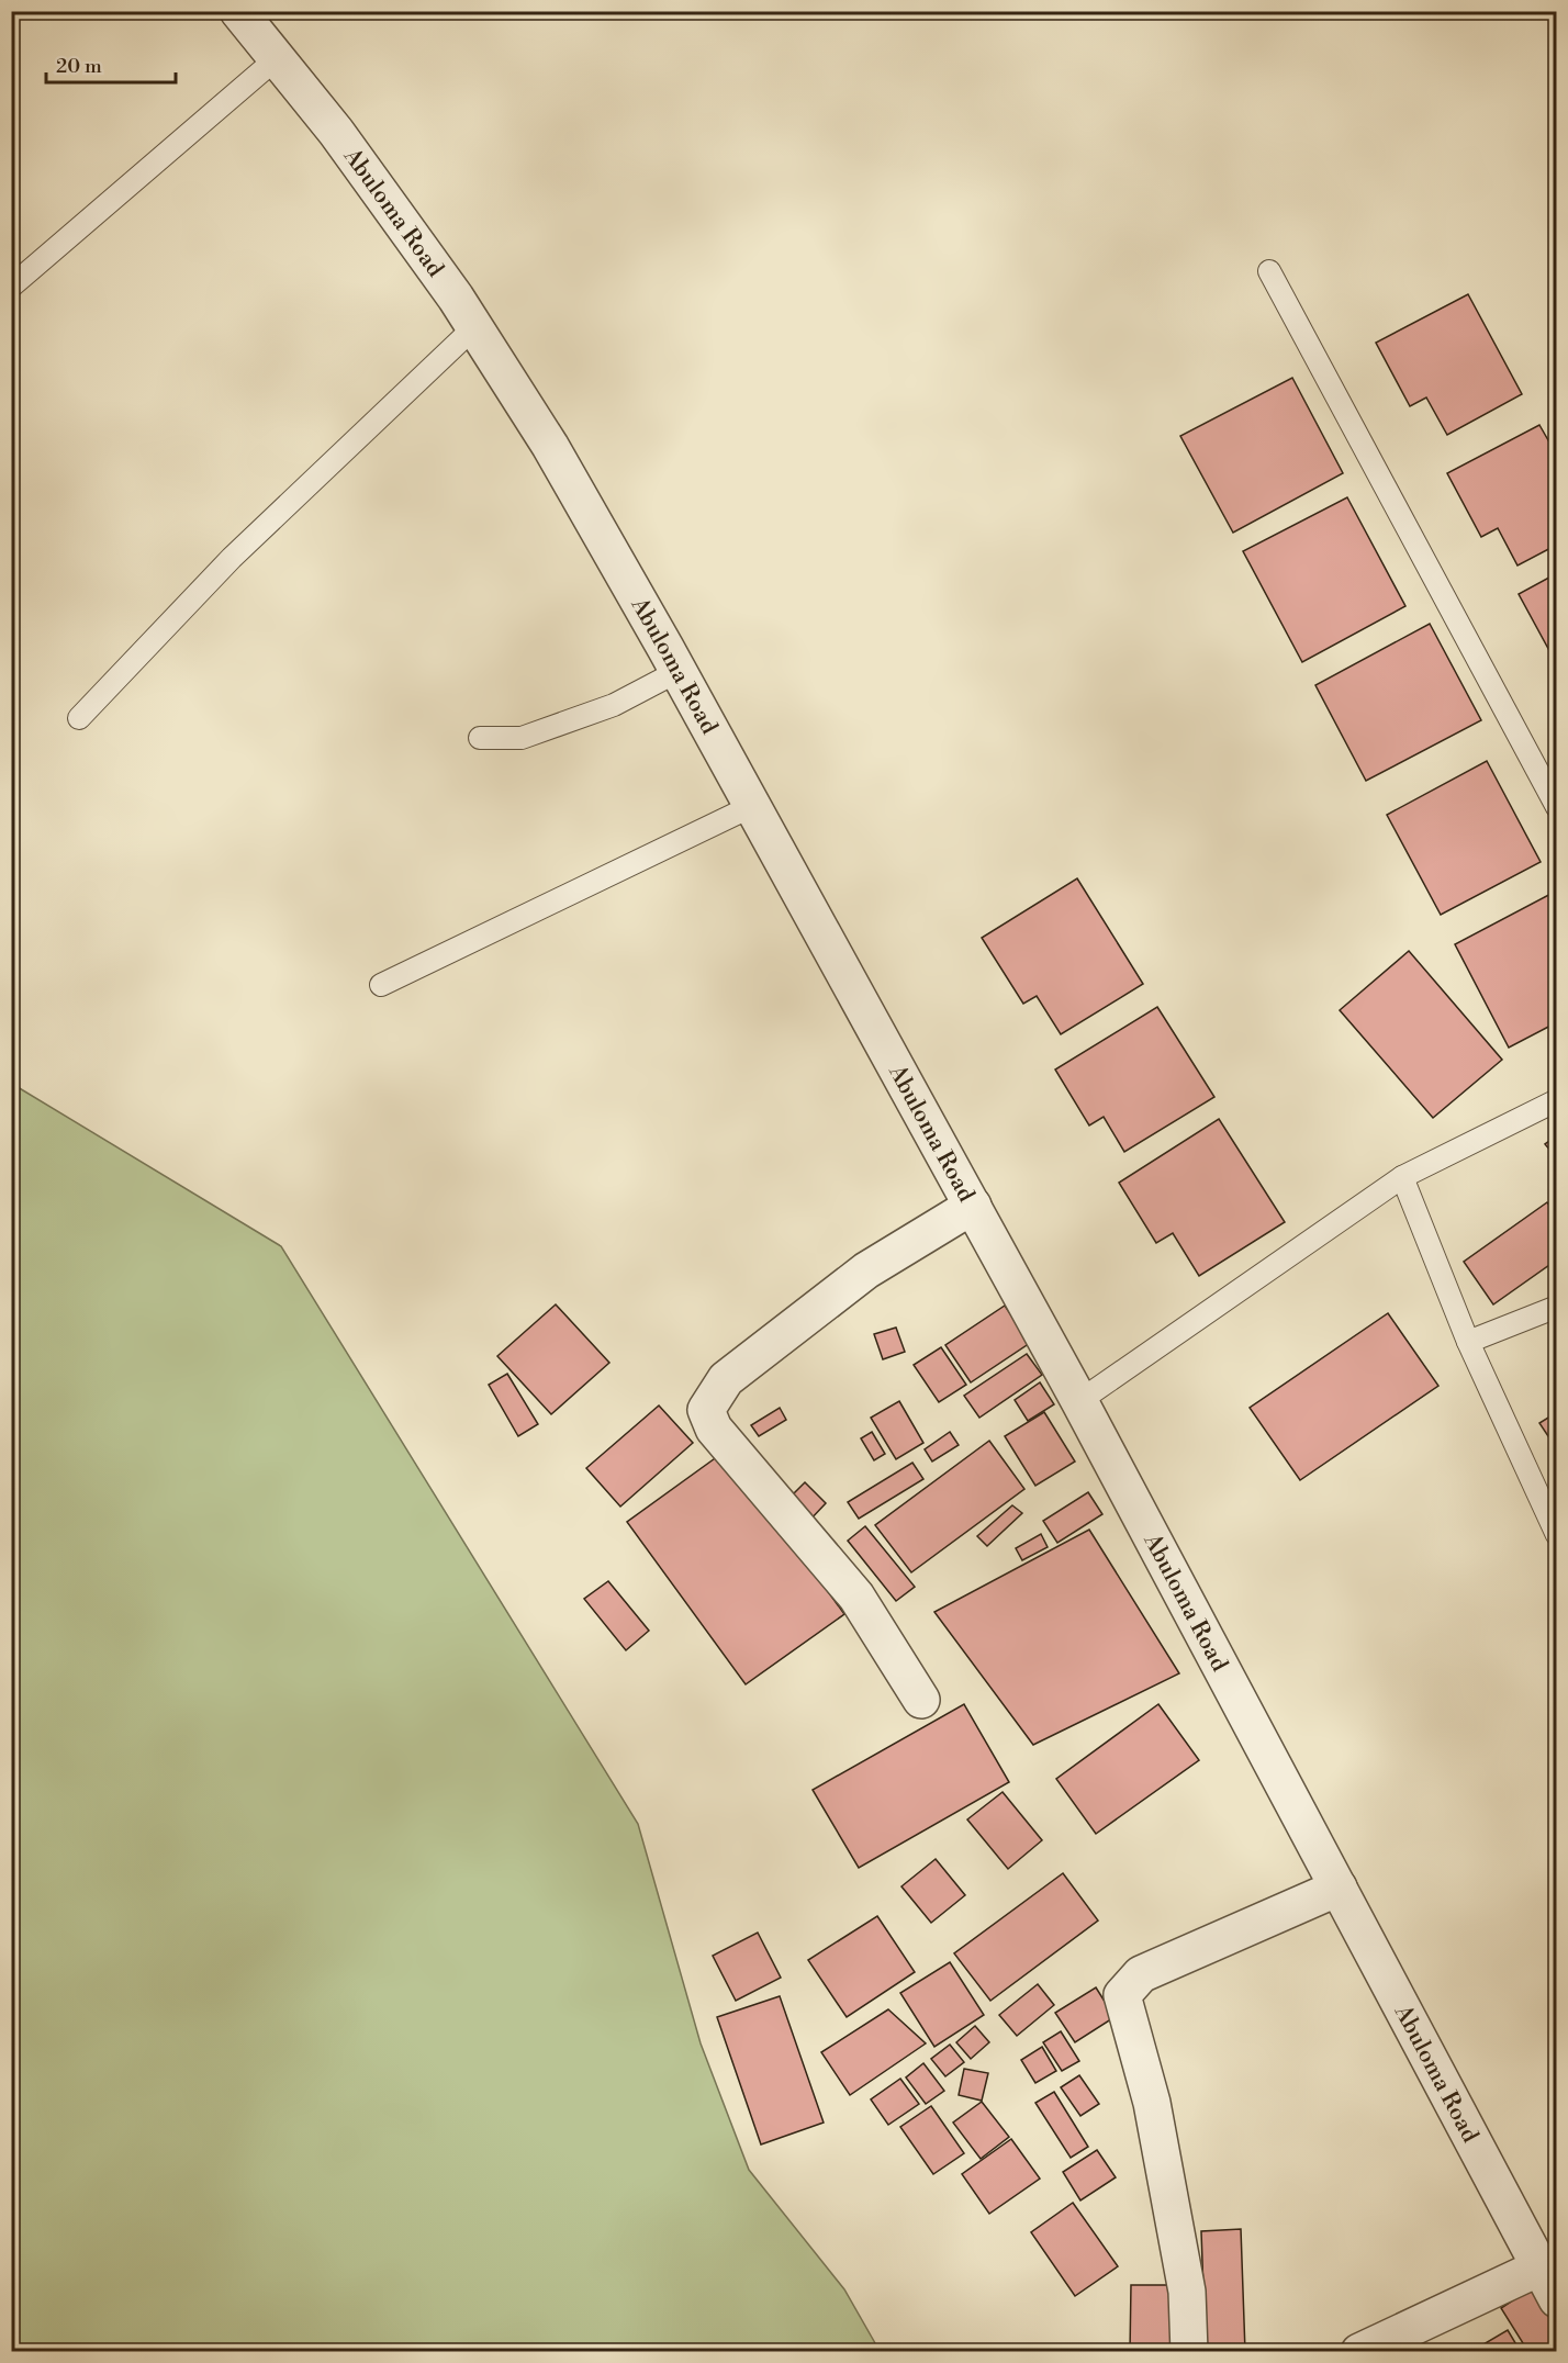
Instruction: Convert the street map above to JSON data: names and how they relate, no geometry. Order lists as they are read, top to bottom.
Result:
{
  "streets": {
    "street": ["Abuloma Road"]
  },
  "scale_bar": "20 m"
}
